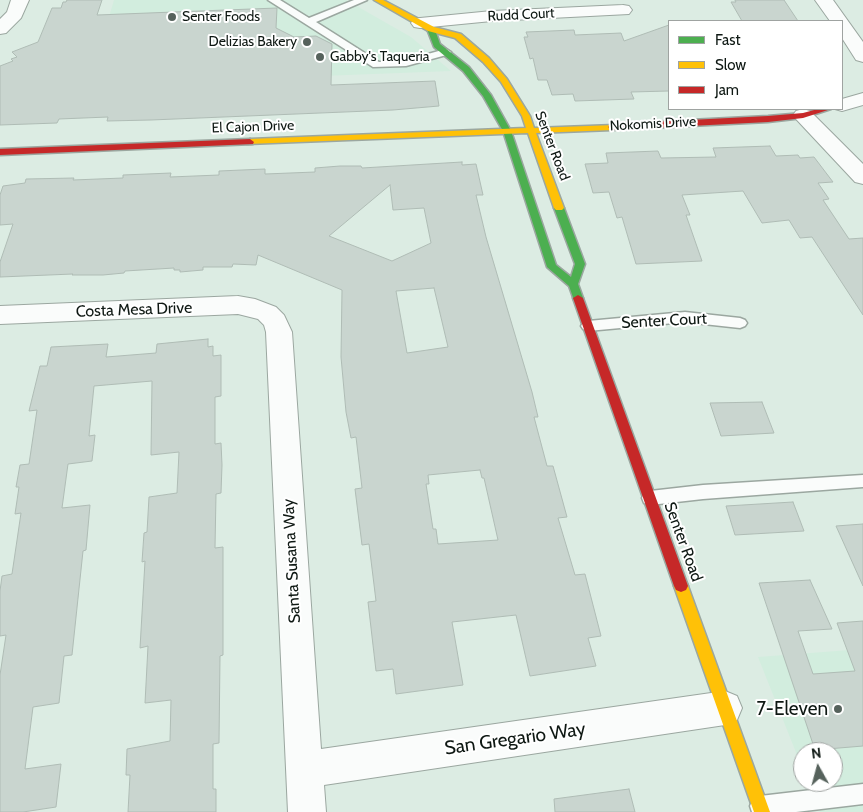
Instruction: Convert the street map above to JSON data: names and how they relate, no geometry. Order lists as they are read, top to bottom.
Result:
{
  "streets": {
    "main road": ["Nokomis Drive", "El Cajon Drive", "Senter Road"],
    "street": [
      "Rudd Court",
      "Costa Mesa Drive",
      "Santa Susana Way",
      "San Gregario Way"
    ],
    "lane": ["Senter Court"]
  },
  "crossings": [
    ["Rudd Court", "Senter Road"],
    ["Nokomis Drive", "El Cajon Drive"],
    ["Nokomis Drive", "Senter Road"],
    ["Senter Road", "Senter Court"],
    ["Senter Road", "San Gregario Way"],
    ["Costa Mesa Drive", "Santa Susana Way"],
    ["Santa Susana Way", "San Gregario Way"]
  ],
  "places": [
    "Senter Foods",
    "Delizias Bakery",
    "Gabby's Taqueria",
    "7-Eleven"
  ],
  "legend": ["Fast", "Slow", "Jam"],
  "north": "top"
}
